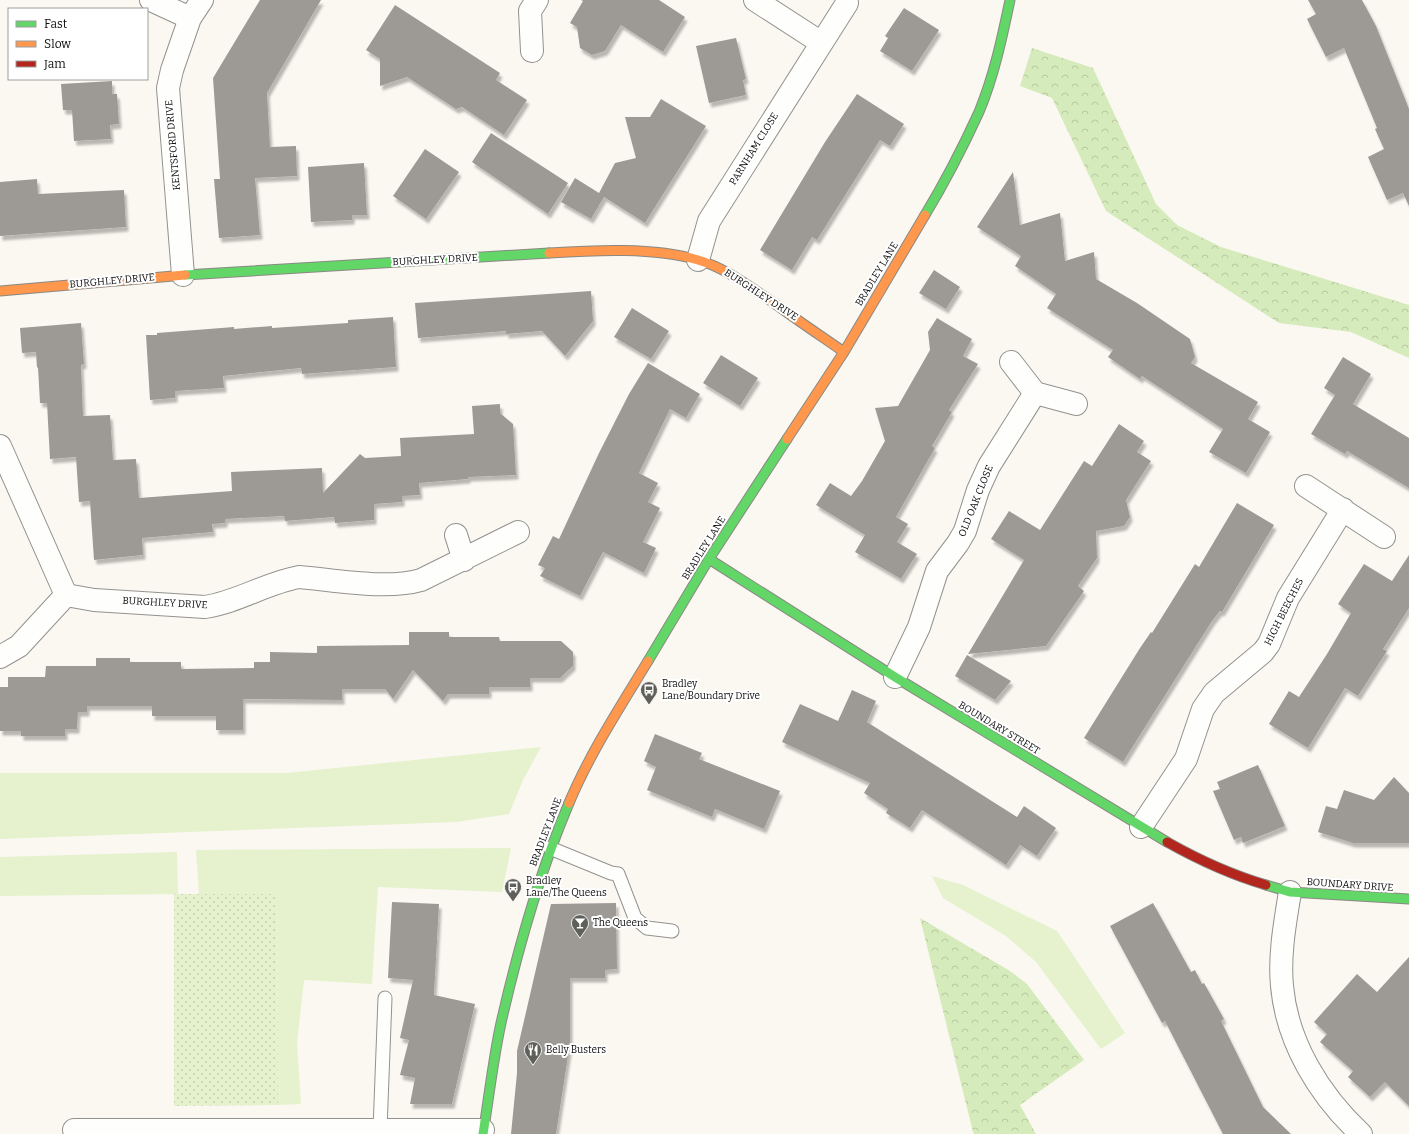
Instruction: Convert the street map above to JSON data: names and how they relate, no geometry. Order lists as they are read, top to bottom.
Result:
{
  "streets": {
    "street": [
      "KENTSFORD DRIVE",
      "PARNHAM CLOSE",
      "BURGHLEY DRIVE",
      "BRADLEY LANE",
      "OLD OAK CLOSE",
      "HIGH BEECHES",
      "BOUNDARY STREET",
      "BOUNDARY DRIVE"
    ]
  },
  "crossings": [
    ["KENTSFORD DRIVE", "BURGHLEY DRIVE"],
    ["PARNHAM CLOSE", "BURGHLEY DRIVE"],
    ["BURGHLEY DRIVE", "BRADLEY LANE"],
    ["BRADLEY LANE", "BOUNDARY STREET"],
    ["OLD OAK CLOSE", "BOUNDARY STREET"],
    ["HIGH BEECHES", "BOUNDARY STREET"],
    ["BOUNDARY STREET", "BOUNDARY DRIVE"]
  ],
  "places": {
    "bus stop": ["Bradley Lane/Boundary Drive", "Bradley Lane/The Queens"],
    "bar": ["The Queens"],
    "restaurant": ["Belly Busters"]
  },
  "legend": ["Fast", "Slow", "Jam"]
}
